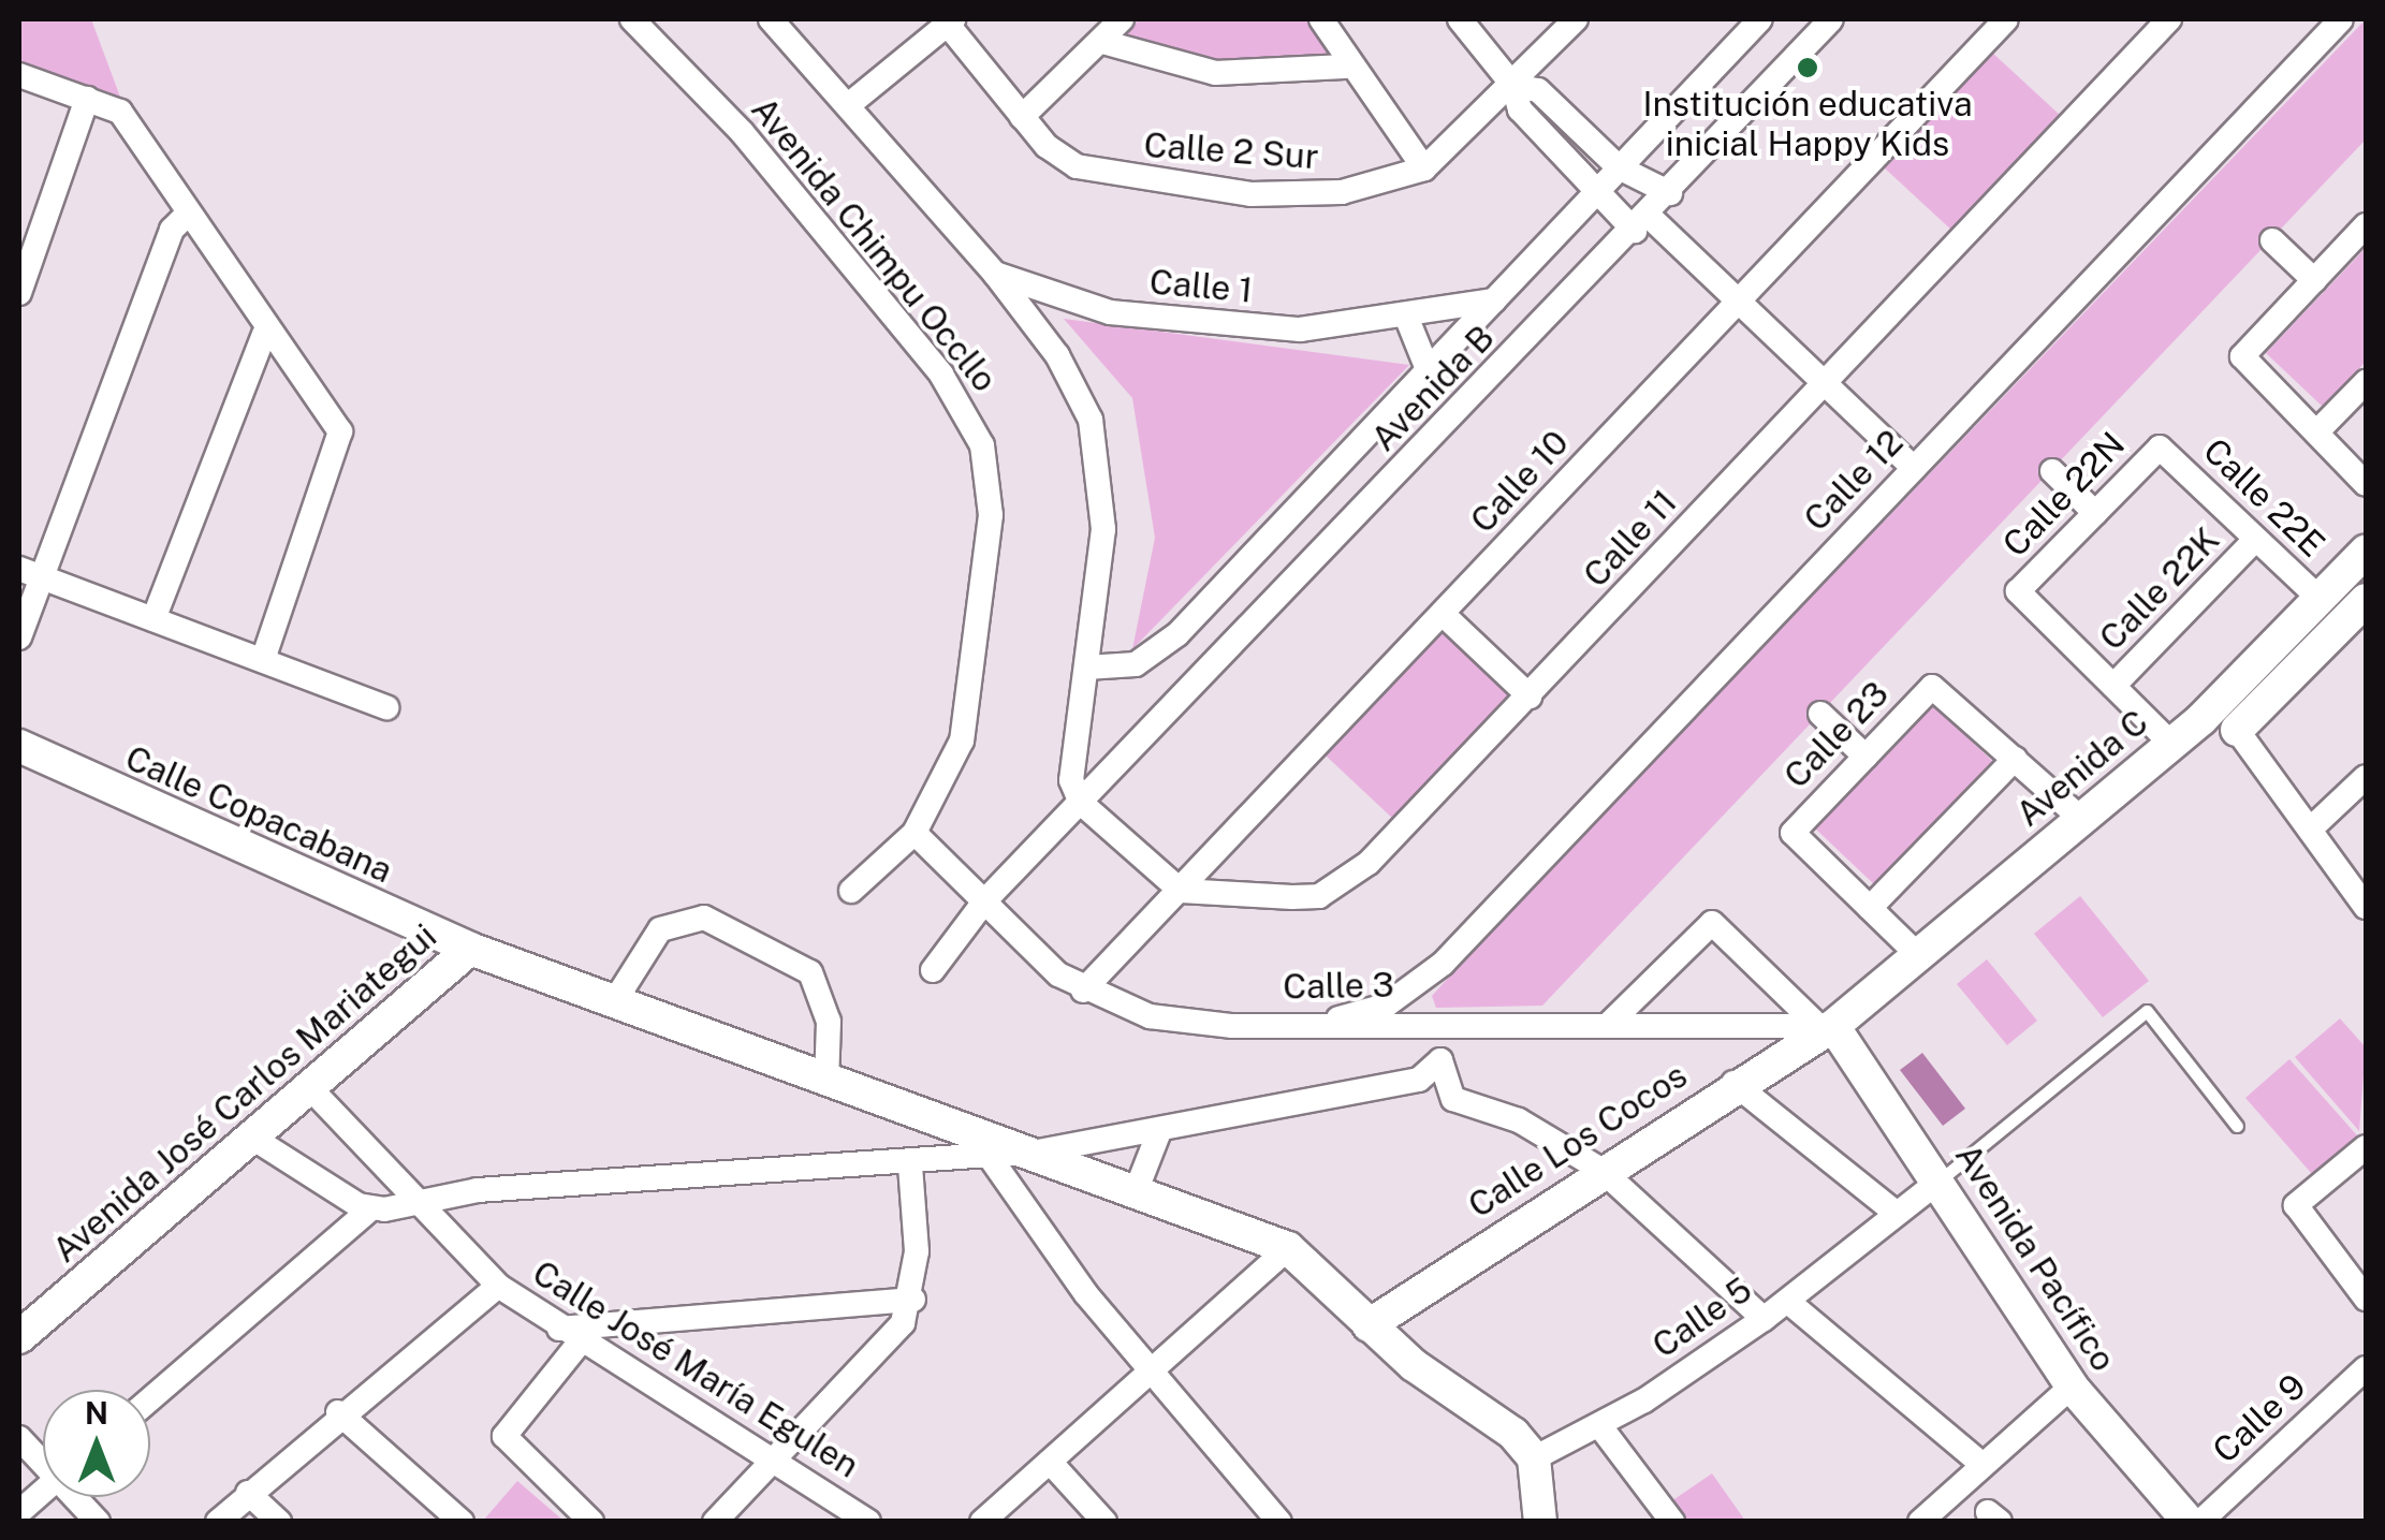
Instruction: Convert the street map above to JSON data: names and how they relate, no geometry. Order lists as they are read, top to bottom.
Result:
{
  "streets": {
    "street": [
      "Calle 2 Sur",
      "Avenida Chimpu Occllo",
      "Calle 1",
      "Avenida B",
      "Calle 12",
      "Calle 10",
      "Calle 22N",
      "Calle 22E",
      "Calle 11",
      "Calle 22K",
      "Calle 23",
      "Avenida C",
      "Calle Copacabana",
      "Calle 3",
      "Avenida José Carlos Mariategui",
      "Calle Los Cocos",
      "Avenida Pacífico",
      "Calle 5",
      "Calle José María Egulen",
      "Calle 9"
    ]
  },
  "crossings": [
    ["Avenida Chimpu Occllo", "Calle 1"],
    ["Avenida Chimpu Occllo", "Avenida B"],
    ["Avenida Chimpu Occllo", "Calle 3"],
    ["Calle 1", "Avenida B"],
    ["Calle 12", "Calle 3"],
    ["Calle 10", "Calle 11"],
    ["Calle 10", "Calle 3"],
    ["Calle 22N", "Calle 22E"],
    ["Calle 22N", "Calle 22K"],
    ["Calle 22E", "Calle 22K"],
    ["Calle 22E", "Avenida C"],
    ["Avenida C", "Calle 3"],
    ["Avenida C", "Calle Los Cocos"],
    ["Avenida C", "Avenida Pacífico"],
    ["Calle Copacabana", "Avenida José Carlos Mariategui"],
    ["Calle 3", "Calle Los Cocos"],
    ["Calle 3", "Avenida Pacífico"],
    ["Avenida José Carlos Mariategui", "Calle José María Egulen"],
    ["Calle Los Cocos", "Avenida Pacífico"],
    ["Avenida Pacífico", "Calle 5"]
  ],
  "places": ["Institución educativa inicial Happy Kids"],
  "north": "top"
}
